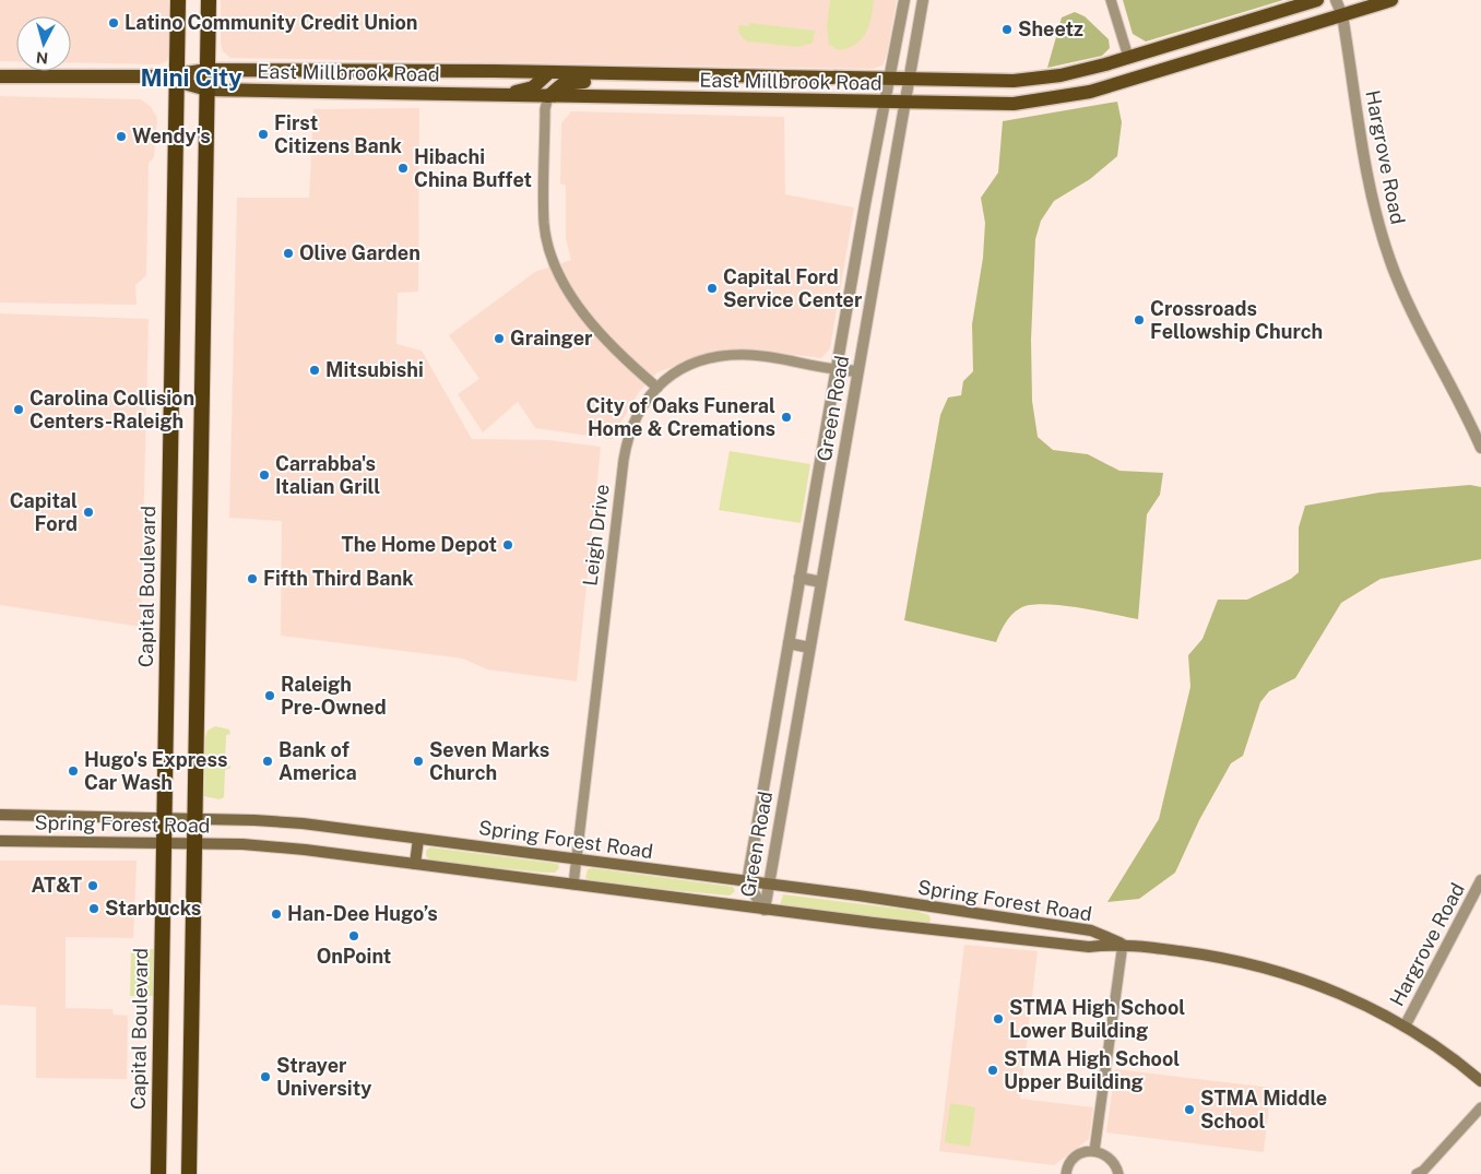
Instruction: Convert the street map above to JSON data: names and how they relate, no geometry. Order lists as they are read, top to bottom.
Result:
{
  "streets": {
    "highway": ["Capital Boulevard"],
    "main road": ["East Millbrook Road", "Spring Forest Road"],
    "street": ["Hargrove Road", "Green Road", "Leigh Drive"]
  },
  "crossings": [
    ["East Millbrook Road", "Hargrove Road"],
    ["East Millbrook Road", "Green Road"],
    ["East Millbrook Road", "Capital Boulevard"],
    ["Hargrove Road", "Spring Forest Road"],
    ["Green Road", "Leigh Drive"],
    ["Green Road", "Spring Forest Road"],
    ["Leigh Drive", "Spring Forest Road"],
    ["Capital Boulevard", "Spring Forest Road"]
  ],
  "districts": ["Mini City"],
  "places": [
    "Latino Community Credit Union",
    "Sheetz",
    "First Citizens Bank",
    "Wendy's",
    "Hibachi China Buffet",
    "Olive Garden",
    "Capital Ford Service Center",
    "Crossroads Fellowship Church",
    "Grainger",
    "Mitsubishi",
    "Carolina Collision Centers-Raleigh",
    "City of Oaks Funeral Home & Cremations",
    "Carrabba's Italian Grill",
    "Capital Ford",
    "The Home Depot",
    "Fifth Third Bank",
    "Raleigh Pre-Owned",
    "Bank of America",
    "Seven Marks Church",
    "Hugo's Express Car Wash",
    "AT&T",
    "Starbucks",
    "Han-Dee Hugo’s",
    "OnPoint",
    "STMA High School Lower Building",
    "STMA High School Upper Building",
    "Strayer University",
    "STMA Middle School"
  ],
  "north": "bottom"
}
